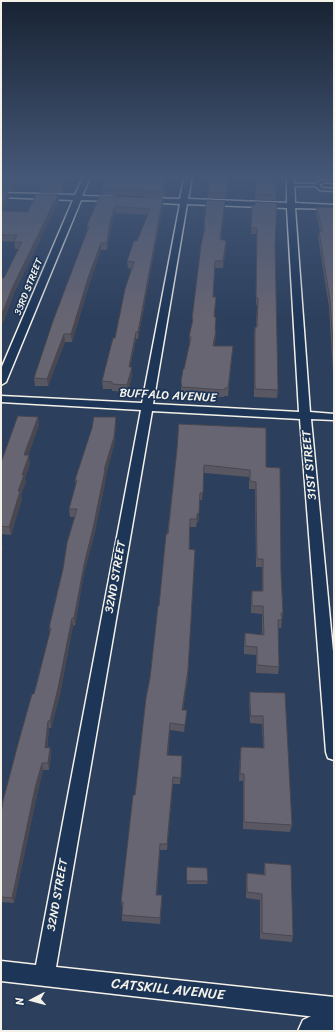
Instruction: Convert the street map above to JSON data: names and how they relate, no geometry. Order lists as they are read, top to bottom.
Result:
{
  "streets": {
    "street": [
      "33RD STREET",
      "BUFFALO AVENUE",
      "31ST STREET",
      "32ND STREET",
      "CATSKILL AVENUE"
    ]
  },
  "crossings": [
    ["BUFFALO AVENUE", "31ST STREET"],
    ["BUFFALO AVENUE", "32ND STREET"],
    ["32ND STREET", "CATSKILL AVENUE"]
  ],
  "north": "left"
}
